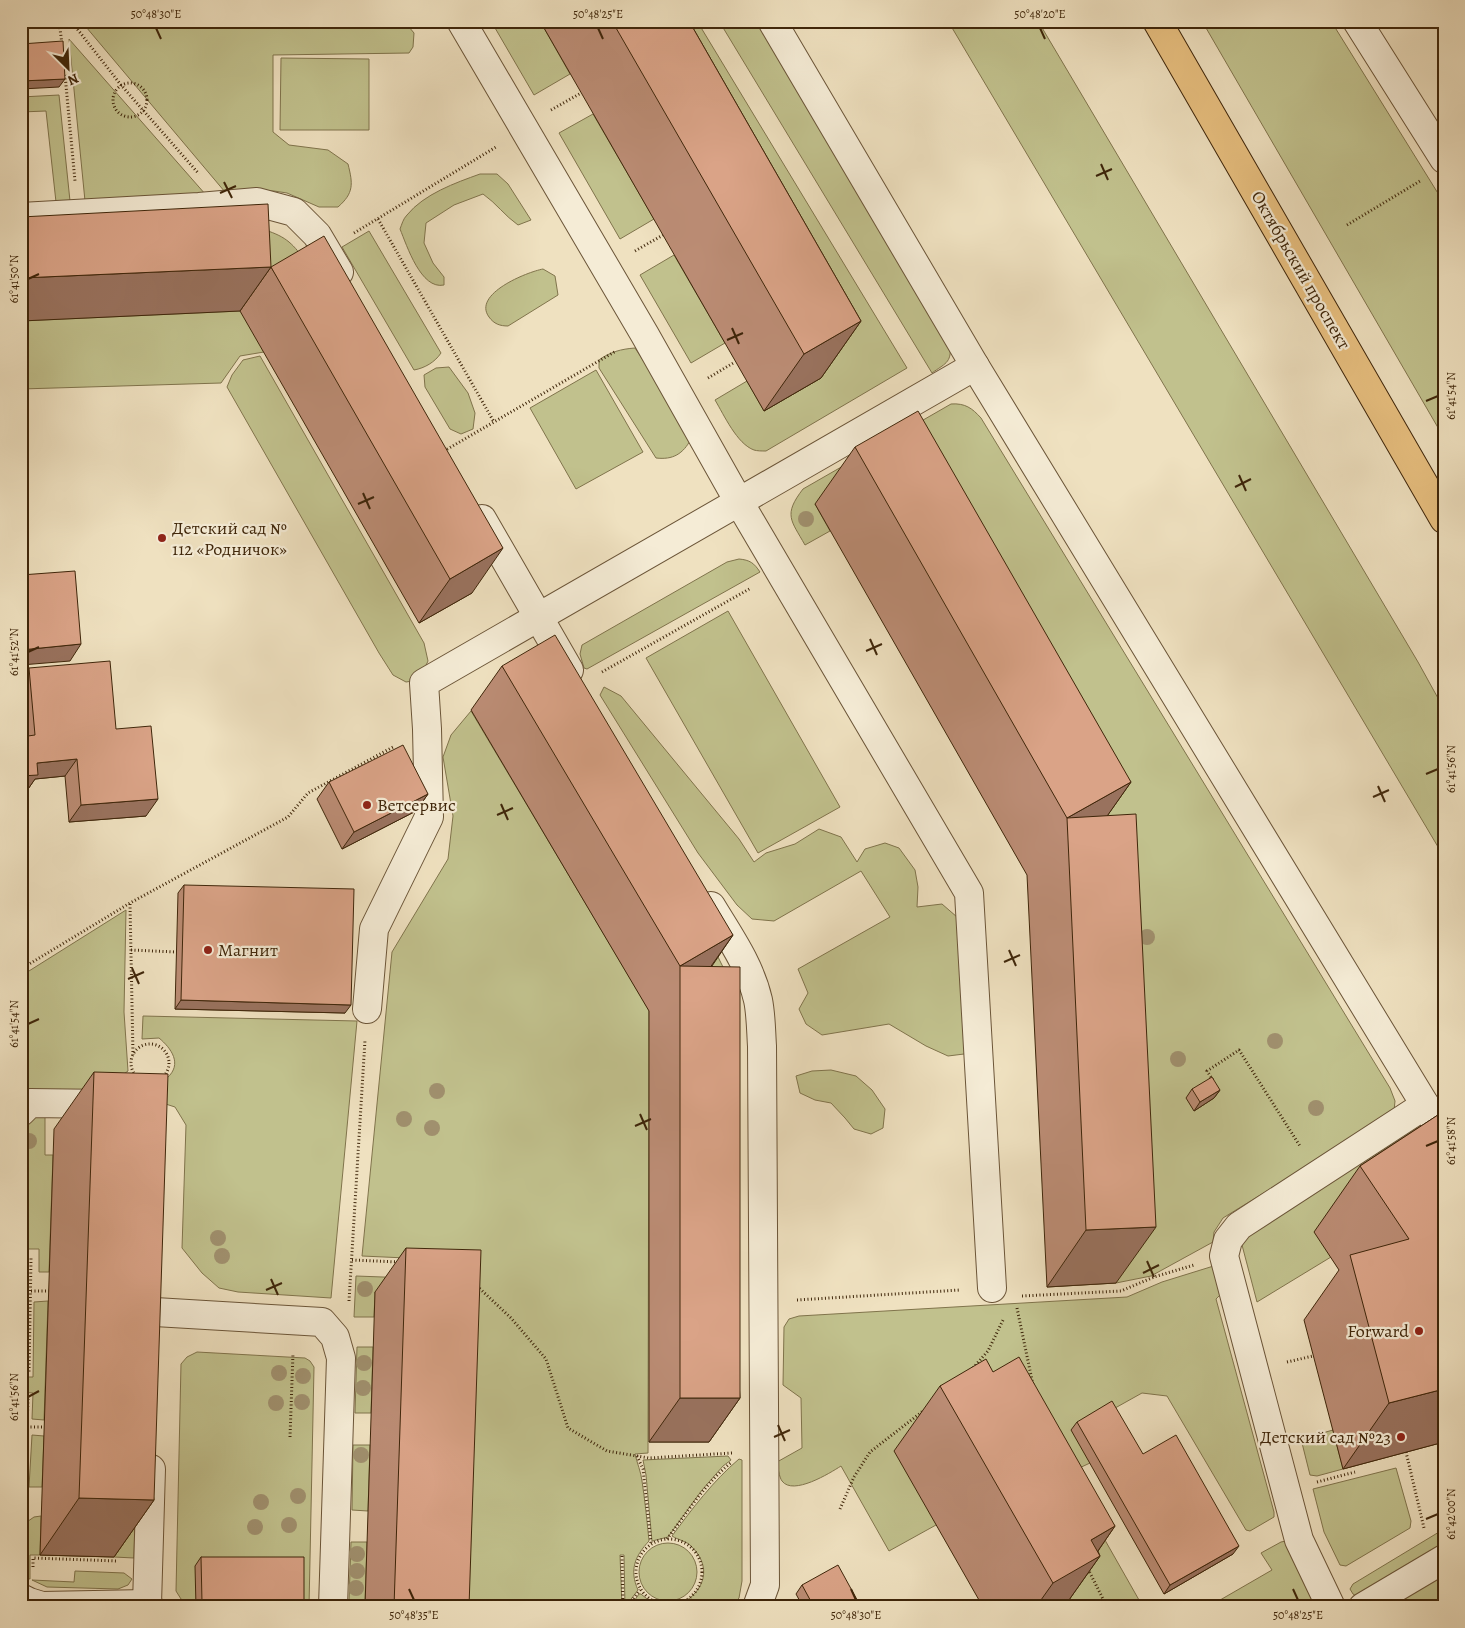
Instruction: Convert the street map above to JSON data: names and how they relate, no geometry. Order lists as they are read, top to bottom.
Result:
{
  "streets": {
    "main road": ["Октябрьский проспект"]
  },
  "places": [
    "Детский сад № 112 «Родничок»",
    "Ветсервис",
    "Магнит",
    "Forward",
    "Детский сад №23"
  ],
  "north": "bottom right",
  "coordinates": [
    "50°48'30\"E",
    "50°48'25\"E",
    "50°48'20\"E",
    "61°41'50\"N",
    "61°41'54\"N",
    "61°41'52\"N",
    "61°41'56\"N",
    "61°41'58\"N",
    "61°42'00\"N",
    "50°48'35\"E"
  ]
}
